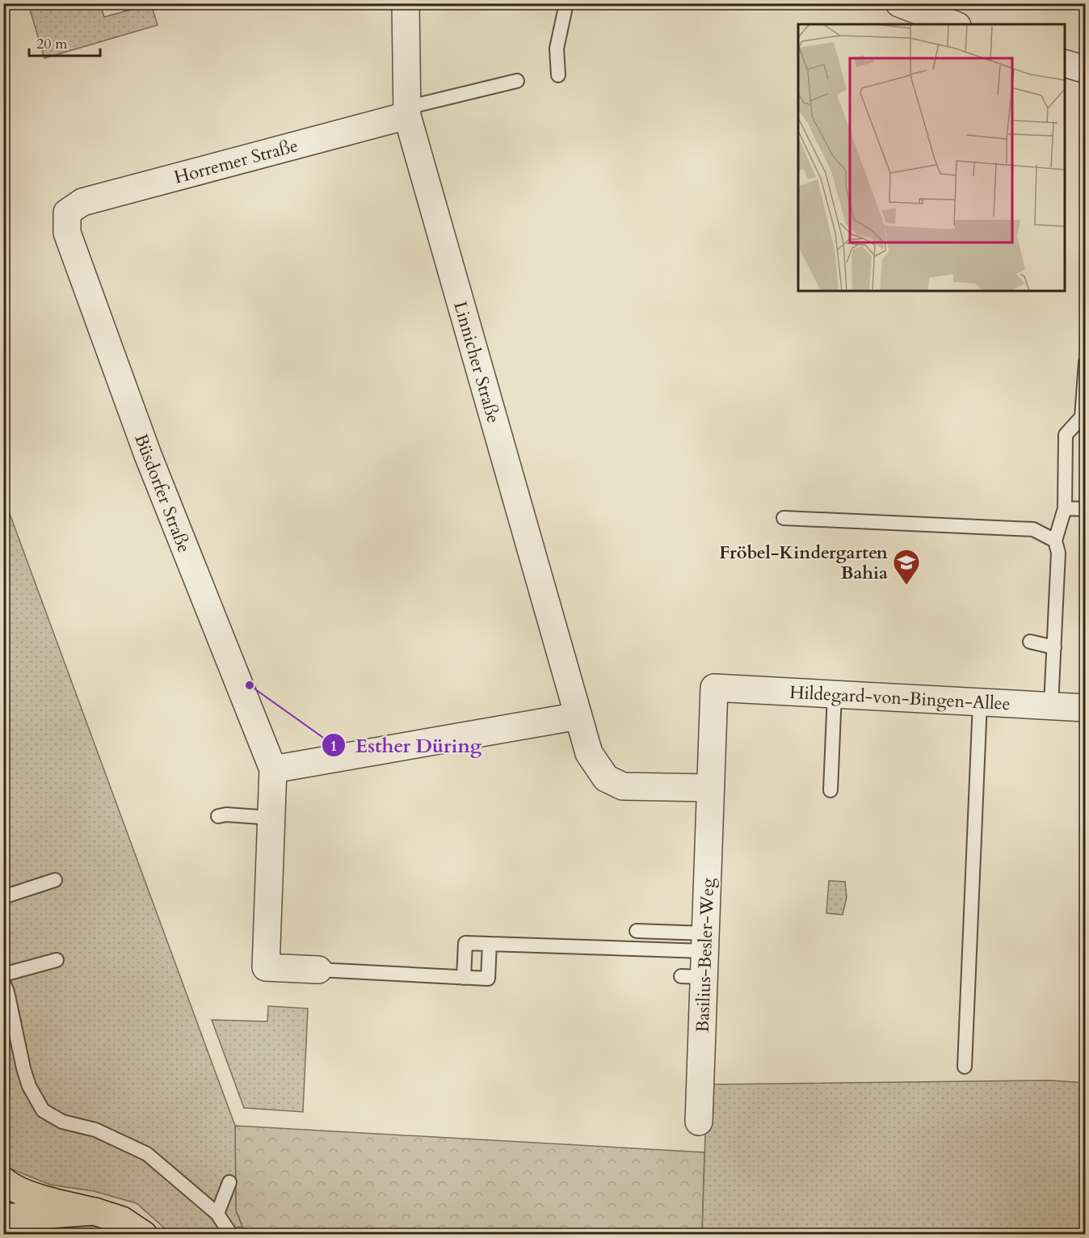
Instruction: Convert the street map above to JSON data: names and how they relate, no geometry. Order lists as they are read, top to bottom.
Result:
{
  "streets": {
    "street": [
      "Horremer Straße",
      "Linnicher Straße",
      "Büsdorfer Straße",
      "Hildegard-von-Bingen-Allee",
      "Basilius-Besler-Weg"
    ]
  },
  "crossings": [
    ["Horremer Straße", "Linnicher Straße"],
    ["Horremer Straße", "Büsdorfer Straße"],
    ["Hildegard-von-Bingen-Allee", "Basilius-Besler-Weg"]
  ],
  "places": {
    "school or university": ["Fröbel-Kindergarten Bahia"],
    "other": ["Esther Düring"]
  },
  "scale_bar": "20 m"
}
